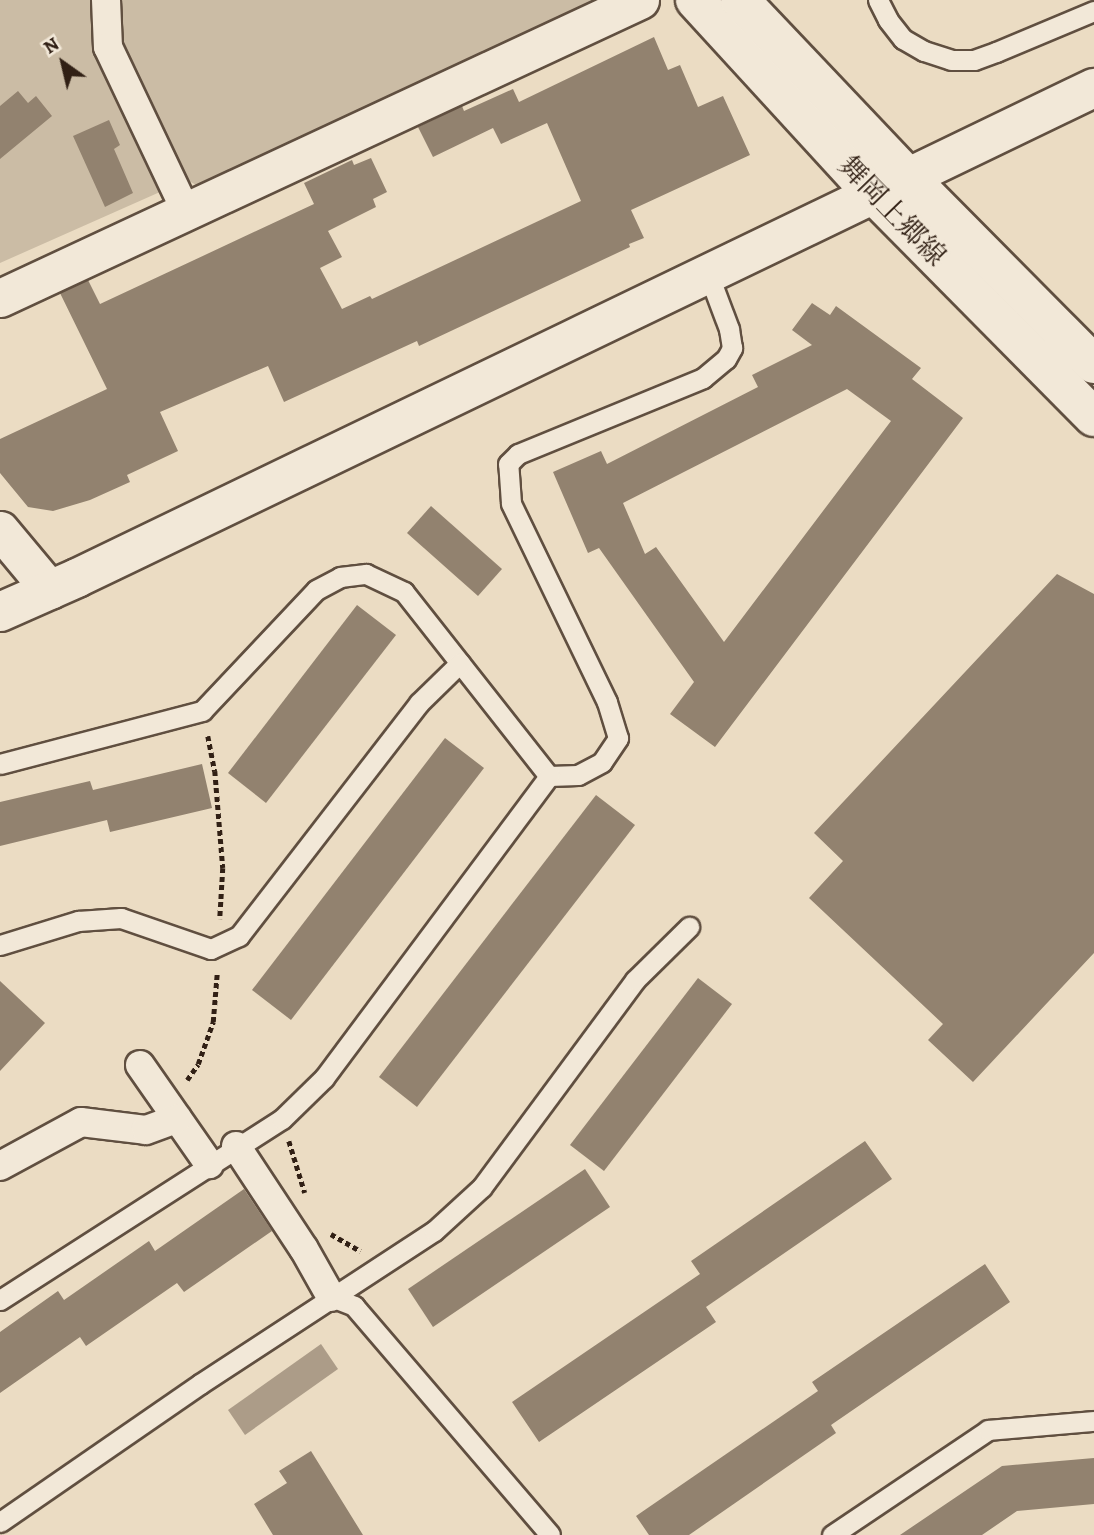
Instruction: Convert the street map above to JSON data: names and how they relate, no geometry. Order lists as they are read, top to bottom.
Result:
{
  "streets": {
    "street": ["舞岡上郷線"]
  },
  "north": "top left"
}
